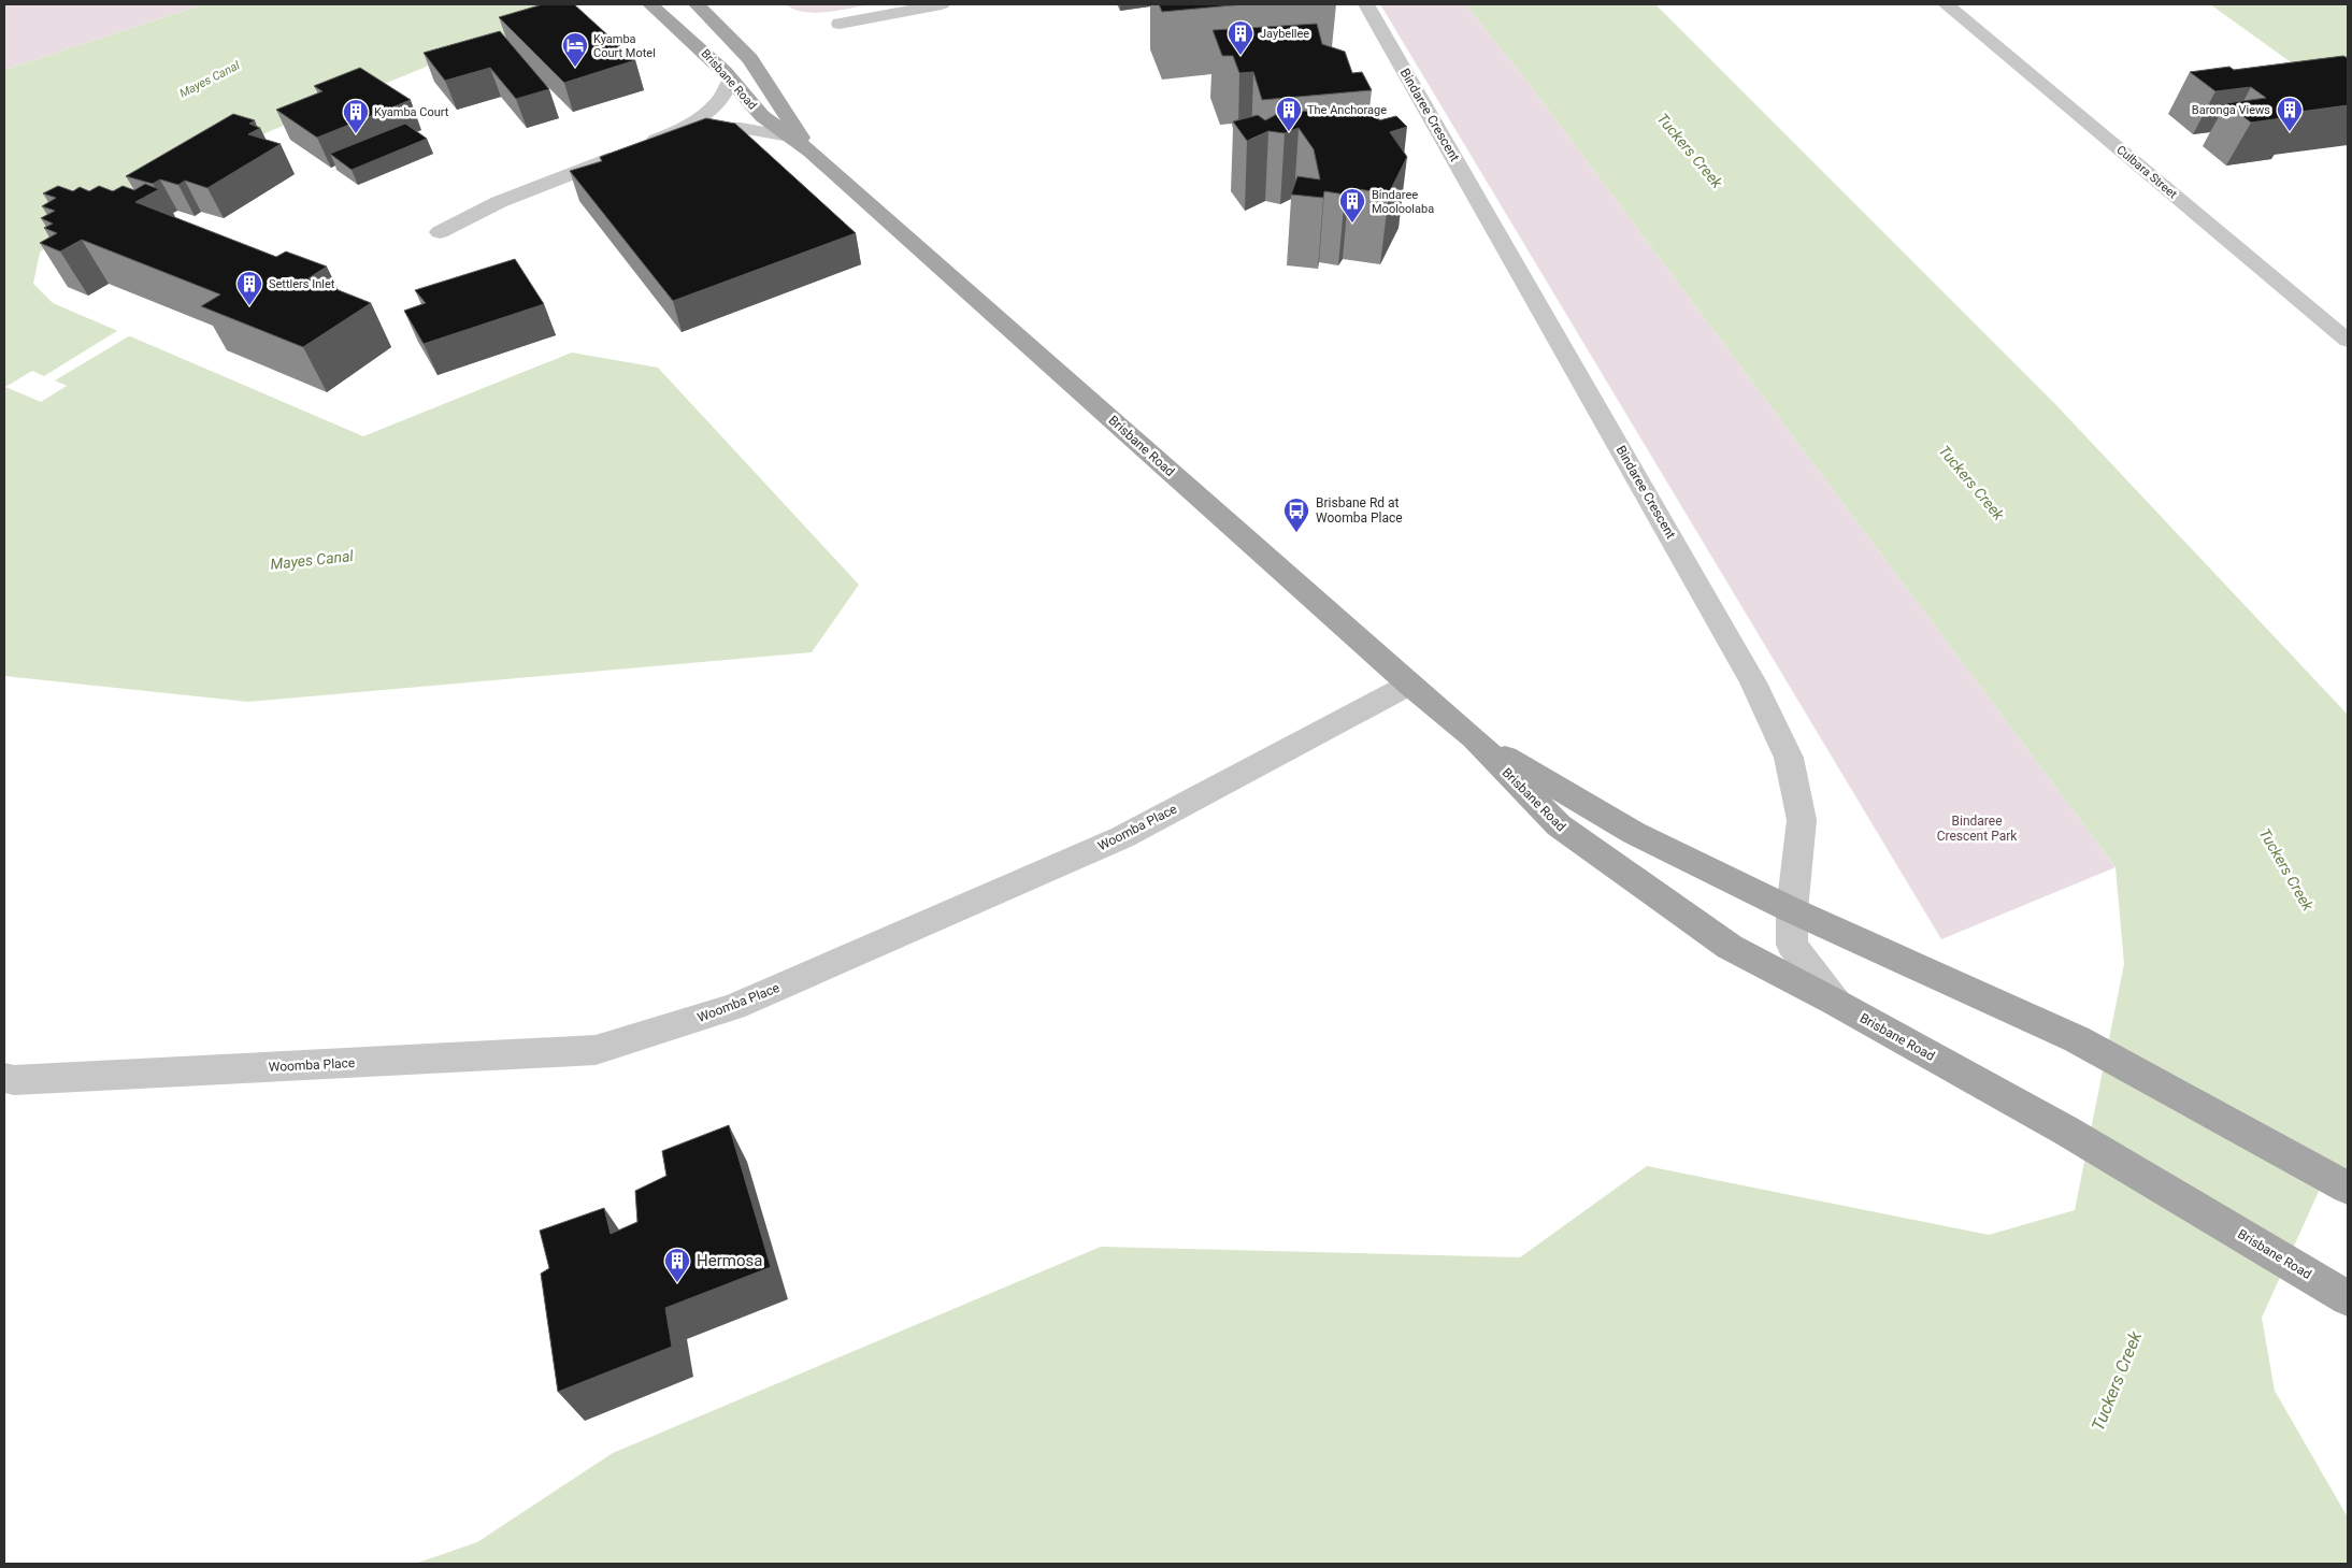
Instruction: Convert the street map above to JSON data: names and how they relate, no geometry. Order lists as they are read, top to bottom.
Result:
{
  "streets": {
    "main road": ["Brisbane Road"],
    "street": ["Bindaree Crescent", "Culbara Street", "Woomba Place"]
  },
  "crossings": [
    ["Brisbane Road", "Bindaree Crescent"],
    ["Brisbane Road", "Woomba Place"]
  ],
  "water": ["Mayes Canal", "Tuckers Creek"],
  "parks": ["Bindaree Crescent Park"],
  "places": {
    "building": [
      "Jaybellee",
      "The Anchorage",
      "Baronga Views",
      "Kyamba Court",
      "Bindaree Mooloolaba",
      "Settlers Inlet",
      "Hermosa"
    ],
    "hotel": ["Kyamba Court Motel"],
    "bus stop": ["Brisbane Rd at Woomba Place"]
  }
}
